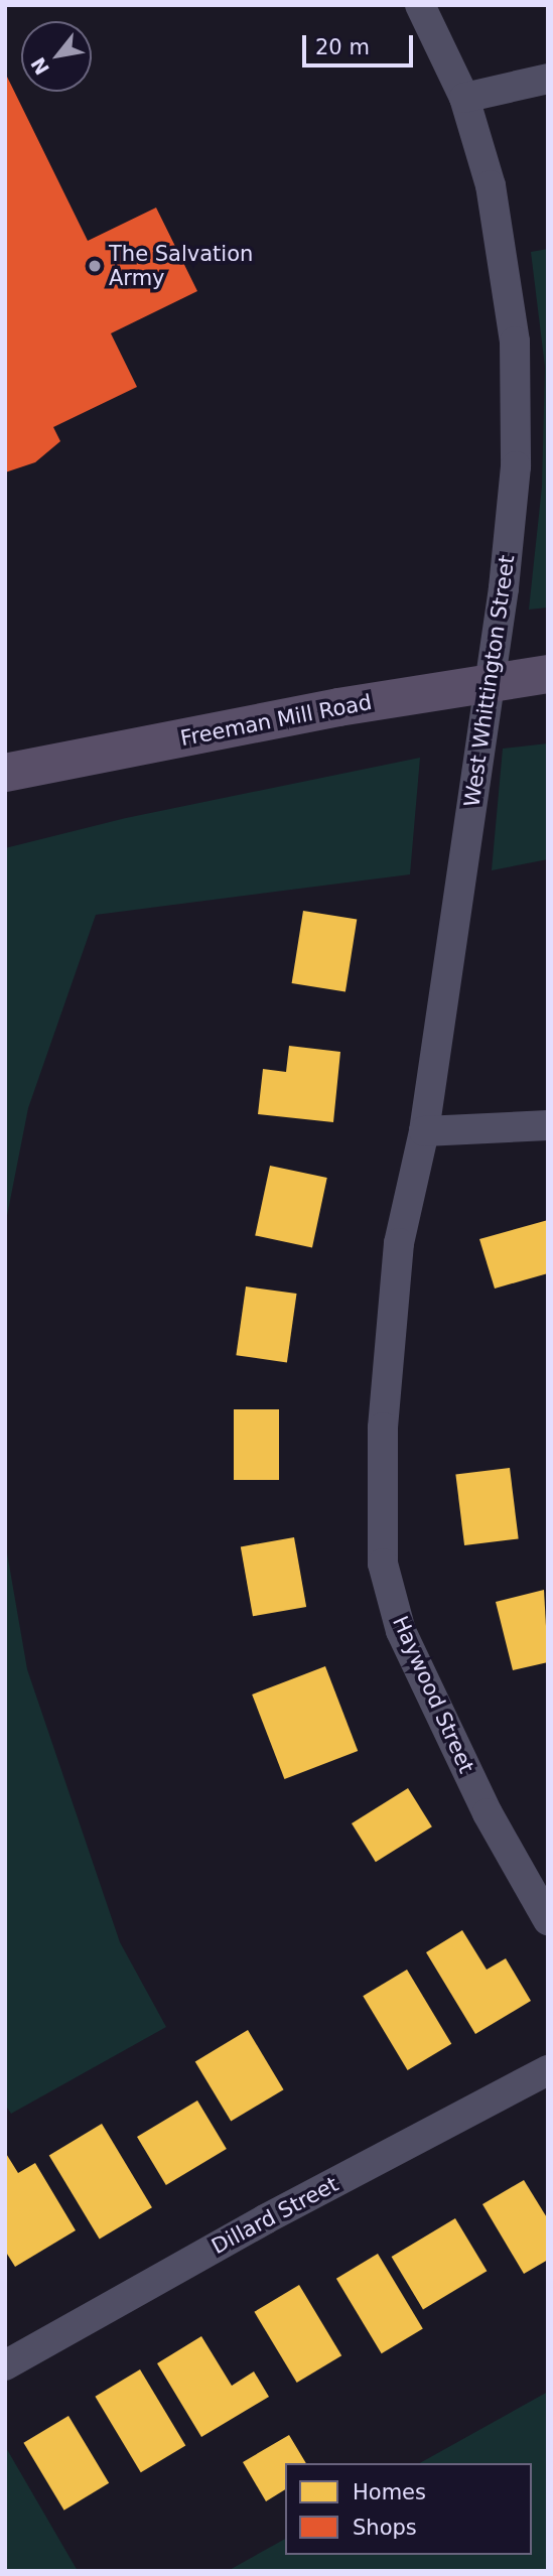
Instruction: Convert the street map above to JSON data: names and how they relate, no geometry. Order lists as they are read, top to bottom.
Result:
{
  "streets": {
    "main road": ["Freeman Mill Road"],
    "street": ["West Whittington Street", "Haywood Street", "Dillard Street"]
  },
  "crossings": [
    ["West Whittington Street", "Haywood Street"]
  ],
  "places": ["The Salvation Army"],
  "legend": ["Homes", "Shops"],
  "scale_bar": "20 m",
  "north": "bottom left"
}
